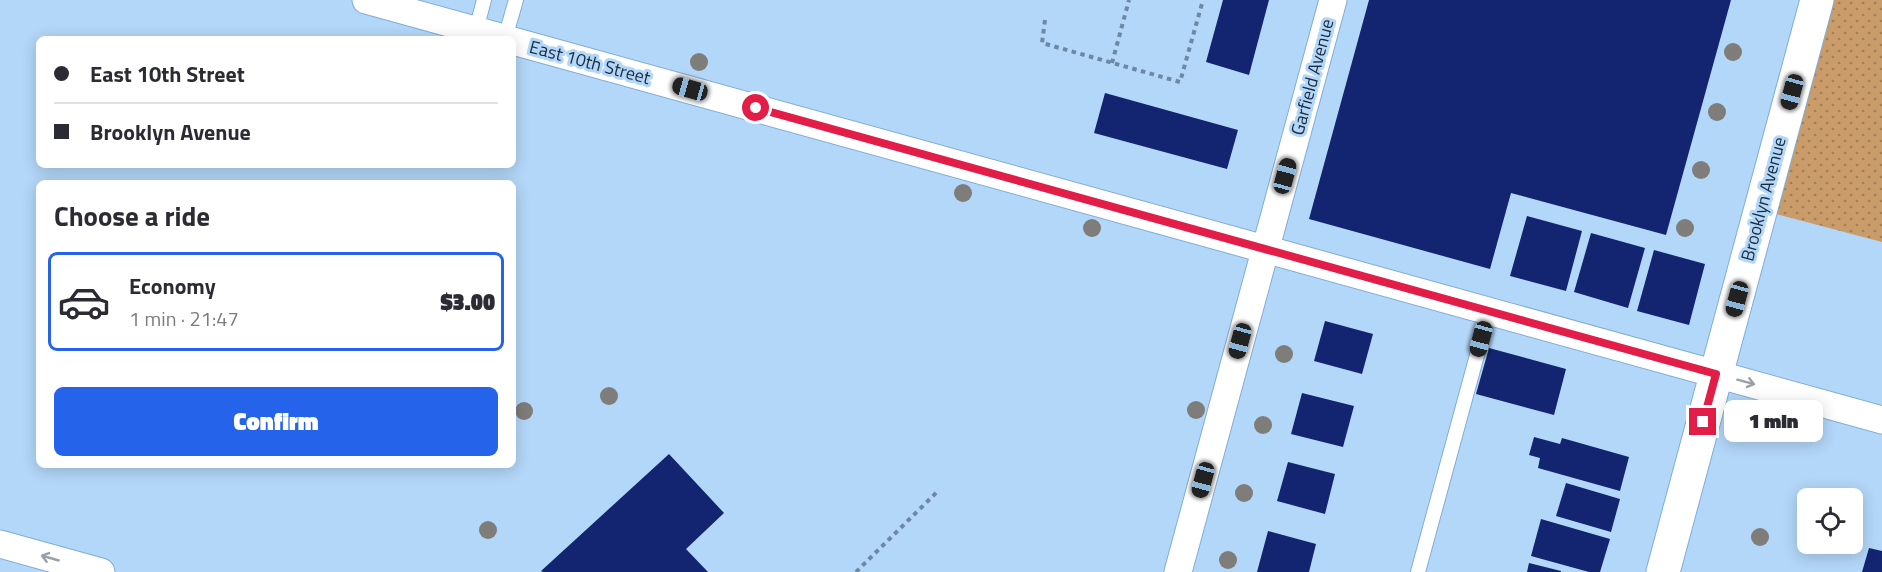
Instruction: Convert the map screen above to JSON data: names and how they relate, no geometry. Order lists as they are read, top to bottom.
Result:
{
  "streets": {
    "street": ["East 10th Street", "Garfield Avenue", "Brooklyn Avenue"]
  },
  "crossings": [
    ["East 10th Street", "Garfield Avenue"],
    ["East 10th Street", "Brooklyn Avenue"]
  ],
  "page": {
    "banner": ["East 10th Street", "Brooklyn Avenue"],
    "heading": "Choose a ride",
    "list": [
      {
        "name": "Economy",
        "note": "1 min · 21:47",
        "value": "$3.00"
      }
    ],
    "buttons": "Confirm",
    "bubble": "1 min"
  }
}
